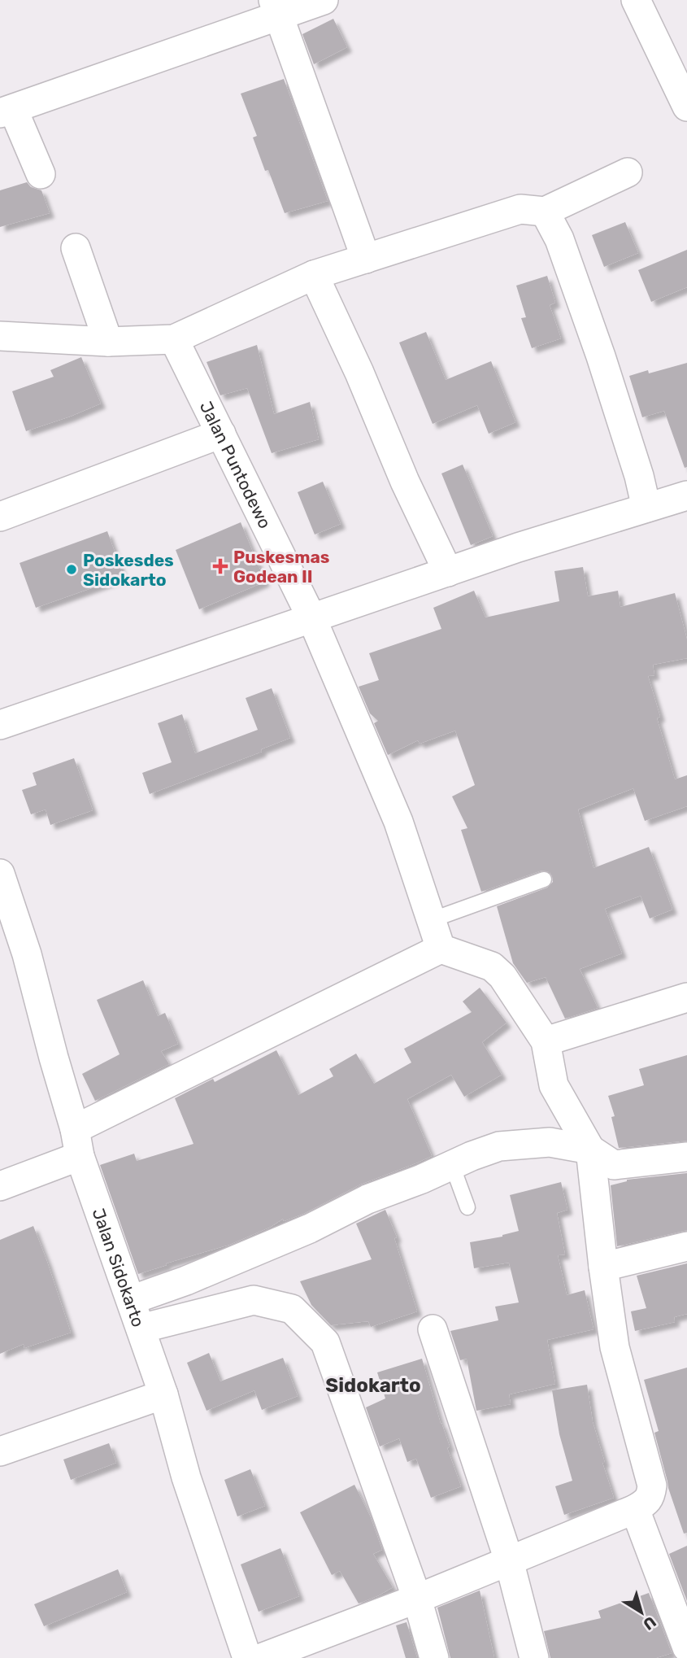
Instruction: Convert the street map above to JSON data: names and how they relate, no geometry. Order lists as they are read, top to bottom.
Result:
{
  "streets": {
    "street": ["Jalan Puntodewo", "Jalan Sidokarto"]
  },
  "districts": ["Sidokarto"],
  "places": {
    "health": ["Puskesmas Godean II"],
    "other": ["Poskesdes Sidokarto"]
  },
  "north": "bottom right"
}
